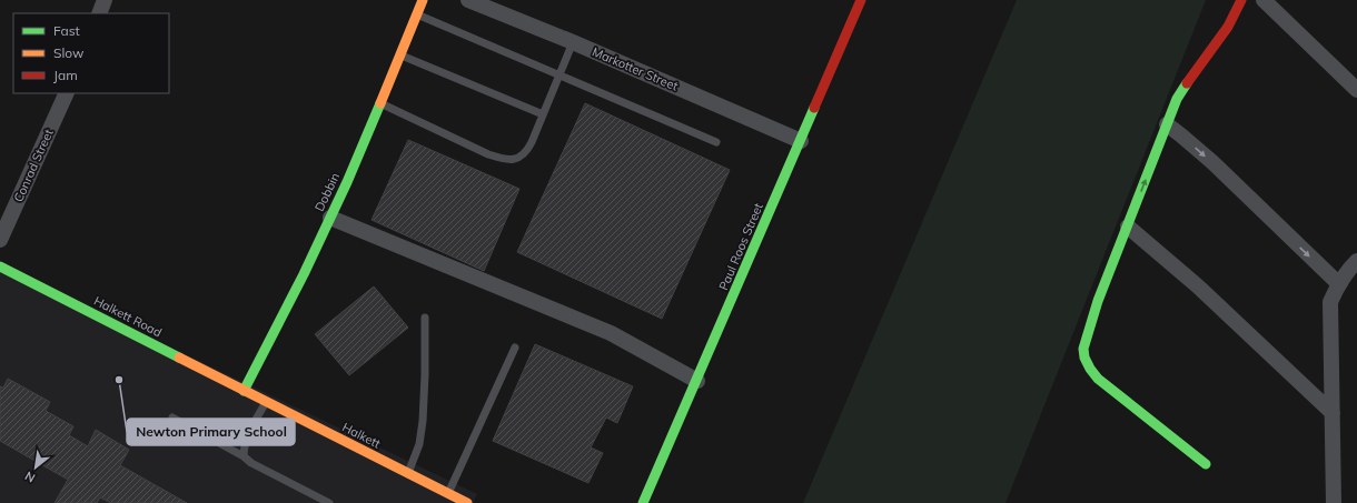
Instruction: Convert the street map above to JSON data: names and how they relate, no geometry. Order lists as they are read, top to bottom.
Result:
{
  "streets": {
    "street": [
      "Markotter Street",
      "Conrad Street",
      "Dobbin",
      "Paul Roos Street",
      "Halkett Road",
      "Halkett"
    ]
  },
  "crossings": [
    ["Markotter Street", "Paul Roos Street"],
    ["Dobbin", "Halkett Road"],
    ["Dobbin", "Halkett"],
    ["Halkett Road", "Halkett"]
  ],
  "places": ["Newton Primary School"],
  "legend": ["Fast", "Slow", "Jam"],
  "north": "bottom left"
}
